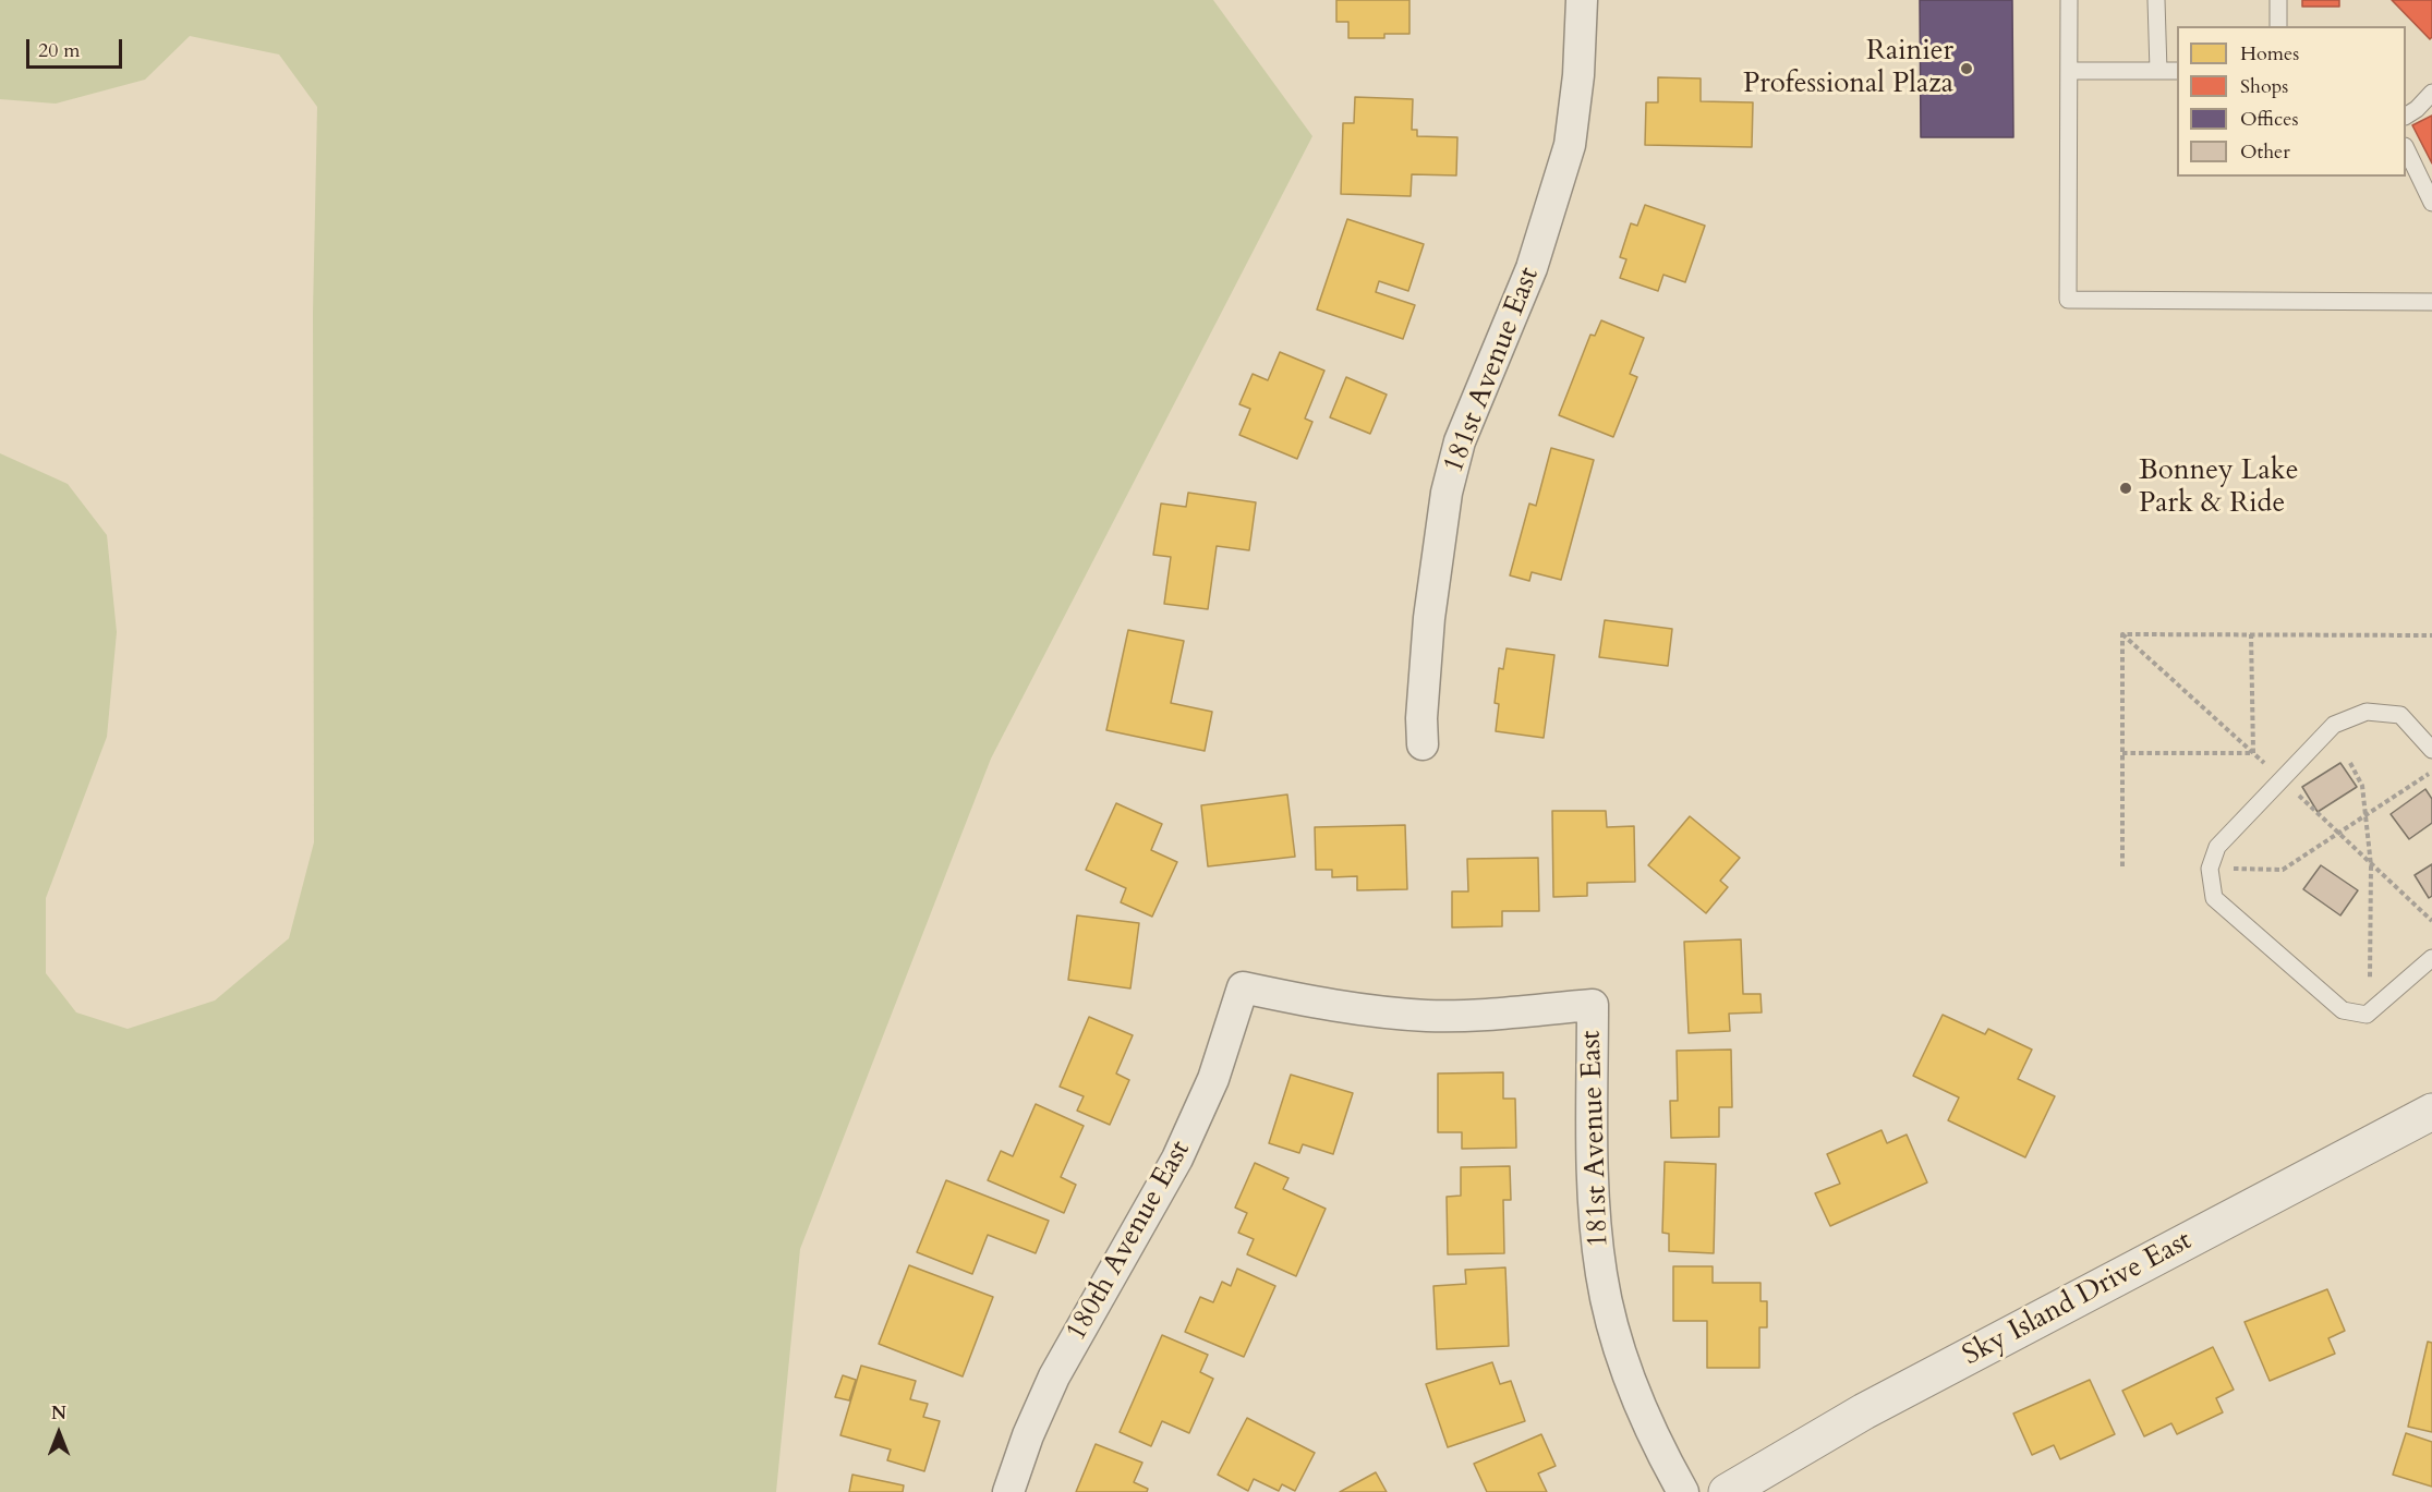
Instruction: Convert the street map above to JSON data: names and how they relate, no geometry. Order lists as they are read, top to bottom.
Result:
{
  "streets": {
    "street": ["181st Avenue East", "180th Avenue East", "Sky Island Drive East"]
  },
  "crossings": [
    ["181st Avenue East", "180th Avenue East"]
  ],
  "places": ["Rainier Professional Plaza", "Bonney Lake Park & Ride"],
  "legend": [
    "Homes",
    "Shops",
    "Offices",
    "Other"
  ],
  "scale_bar": "20 m",
  "north": "top"
}
